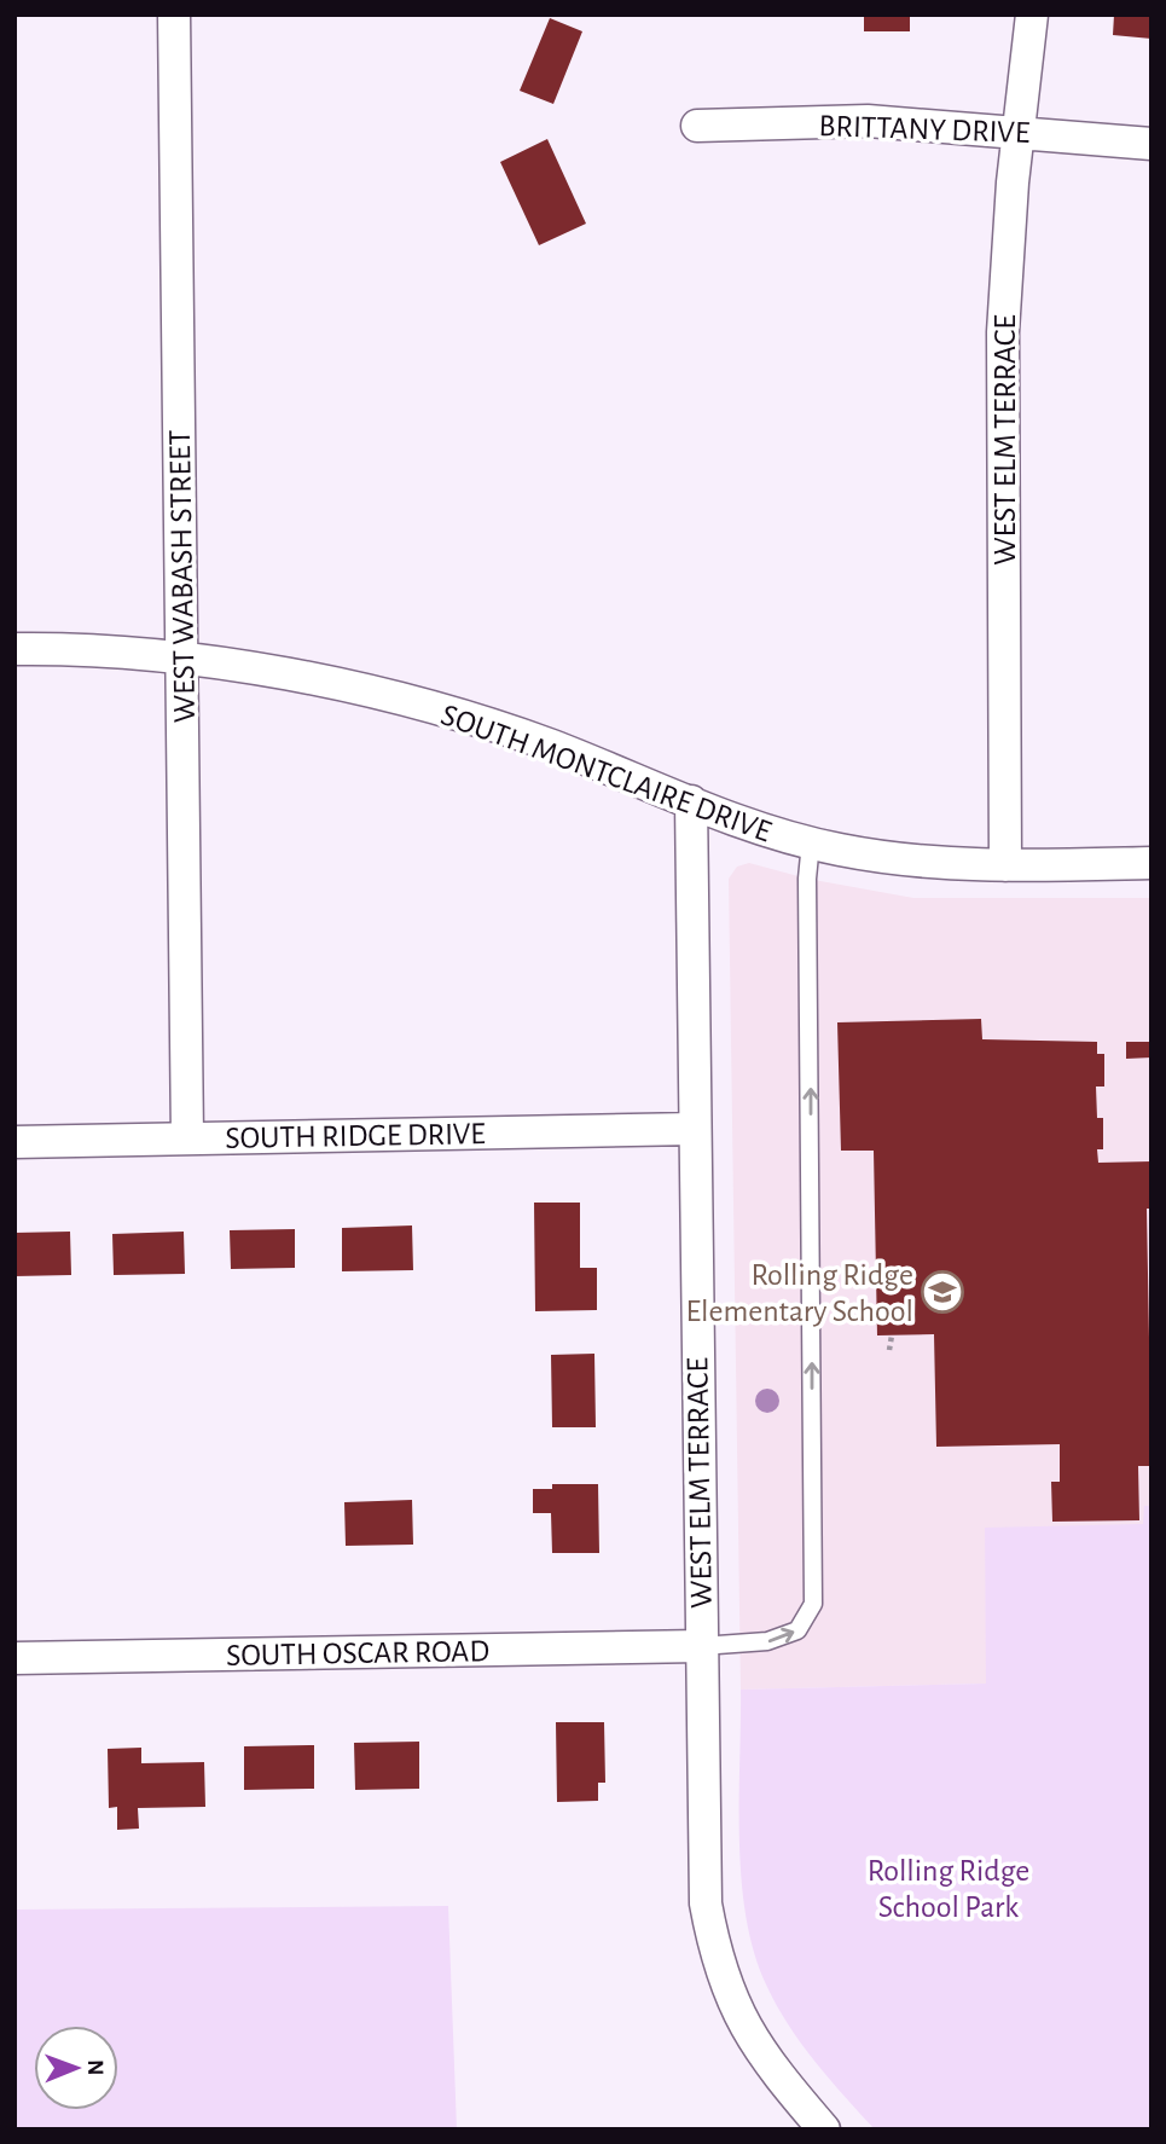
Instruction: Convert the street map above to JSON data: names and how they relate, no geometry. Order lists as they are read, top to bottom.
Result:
{
  "streets": {
    "street": [
      "BRITTANY DRIVE",
      "WEST ELM TERRACE",
      "WEST WABASH STREET",
      "SOUTH MONTCLAIRE DRIVE",
      "SOUTH RIDGE DRIVE",
      "SOUTH OSCAR ROAD"
    ]
  },
  "crossings": [
    ["BRITTANY DRIVE", "WEST ELM TERRACE"],
    ["WEST ELM TERRACE", "SOUTH MONTCLAIRE DRIVE"],
    ["WEST ELM TERRACE", "SOUTH RIDGE DRIVE"],
    ["WEST ELM TERRACE", "SOUTH OSCAR ROAD"],
    ["WEST WABASH STREET", "SOUTH MONTCLAIRE DRIVE"],
    ["WEST WABASH STREET", "SOUTH RIDGE DRIVE"]
  ],
  "parks": ["Rolling Ridge School Park"],
  "places": {
    "school or university": ["Rolling Ridge Elementary School"]
  },
  "north": "right"
}
